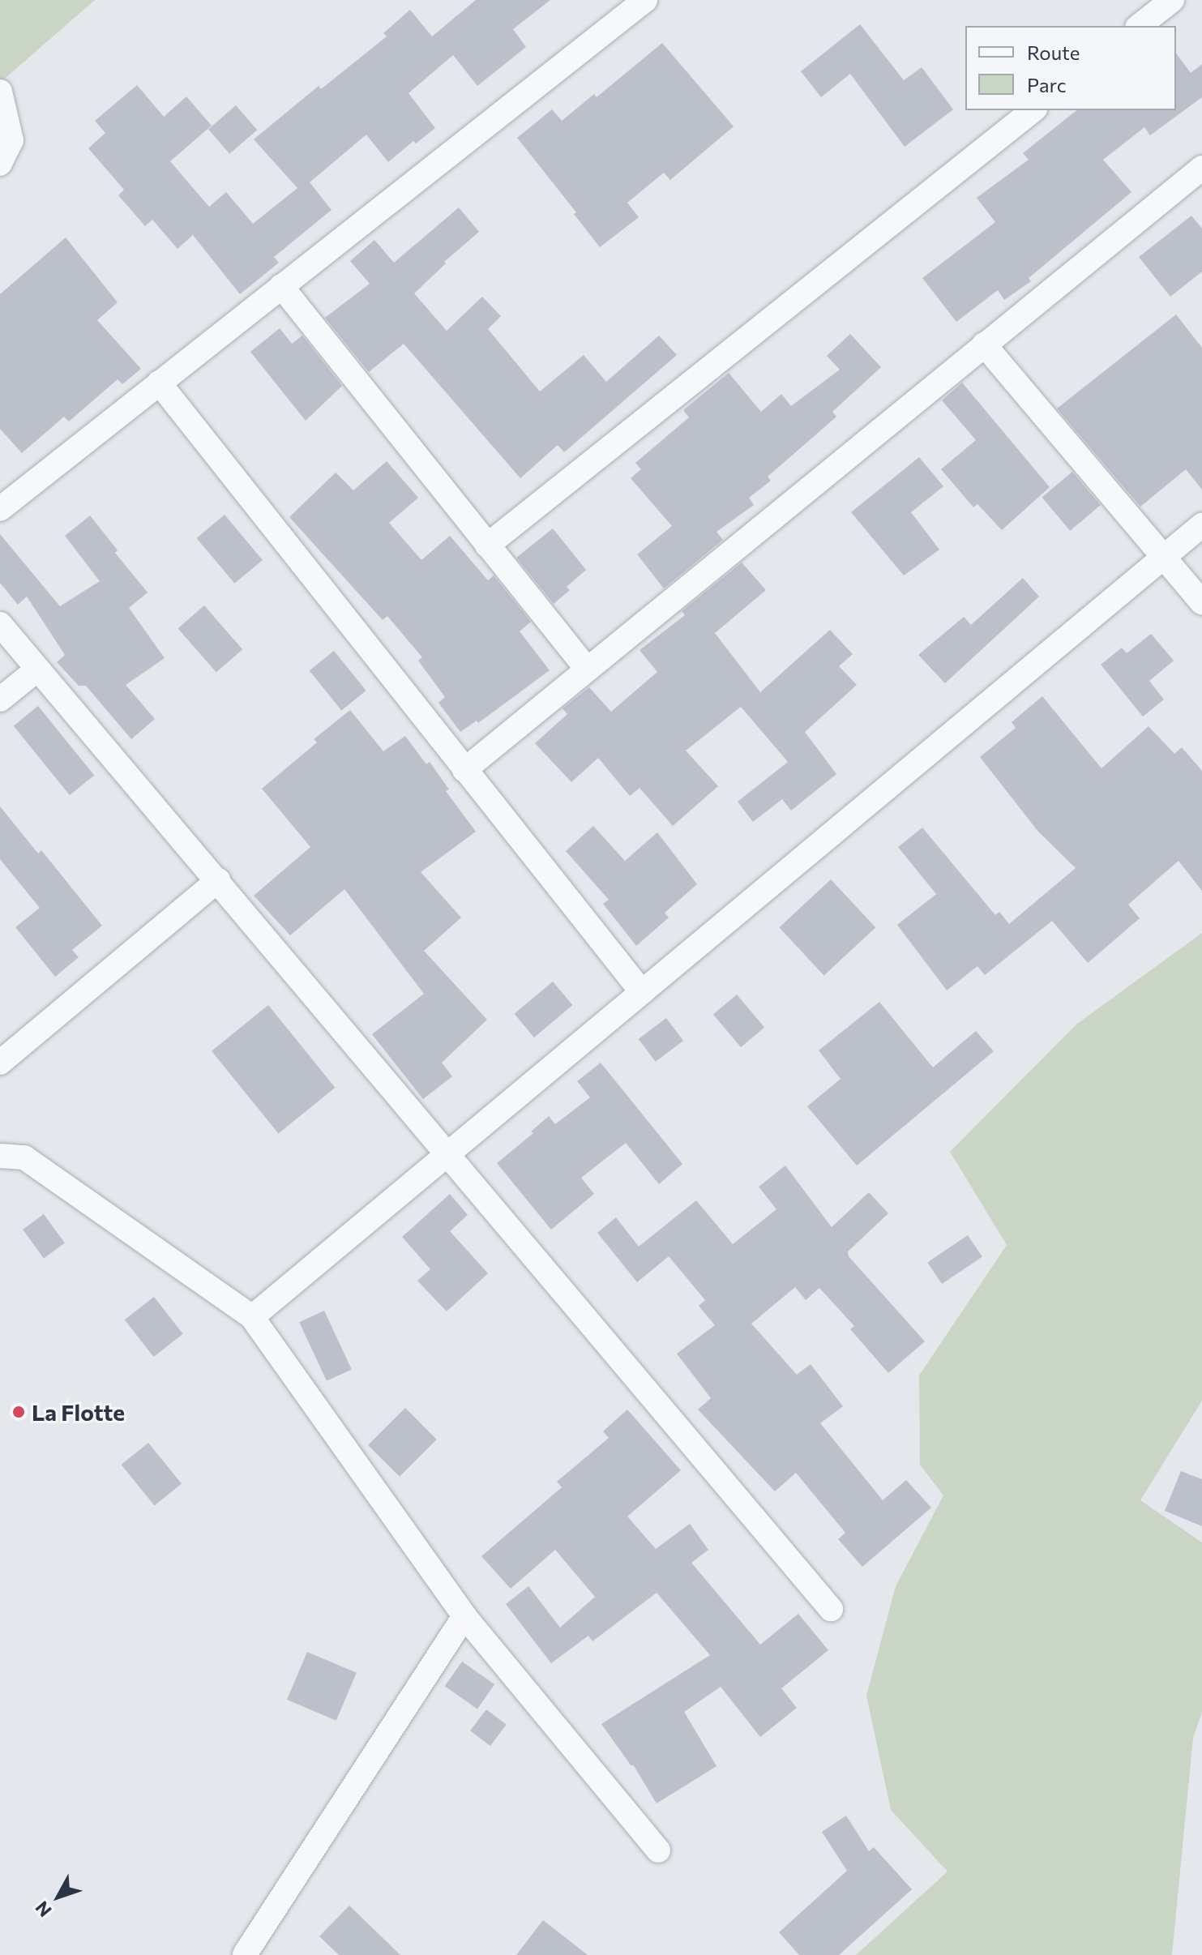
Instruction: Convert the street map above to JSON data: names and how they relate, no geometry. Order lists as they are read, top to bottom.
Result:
{
  "places": ["La Flotte"],
  "legend": ["Route", "Parc"],
  "north": "bottom left"
}
